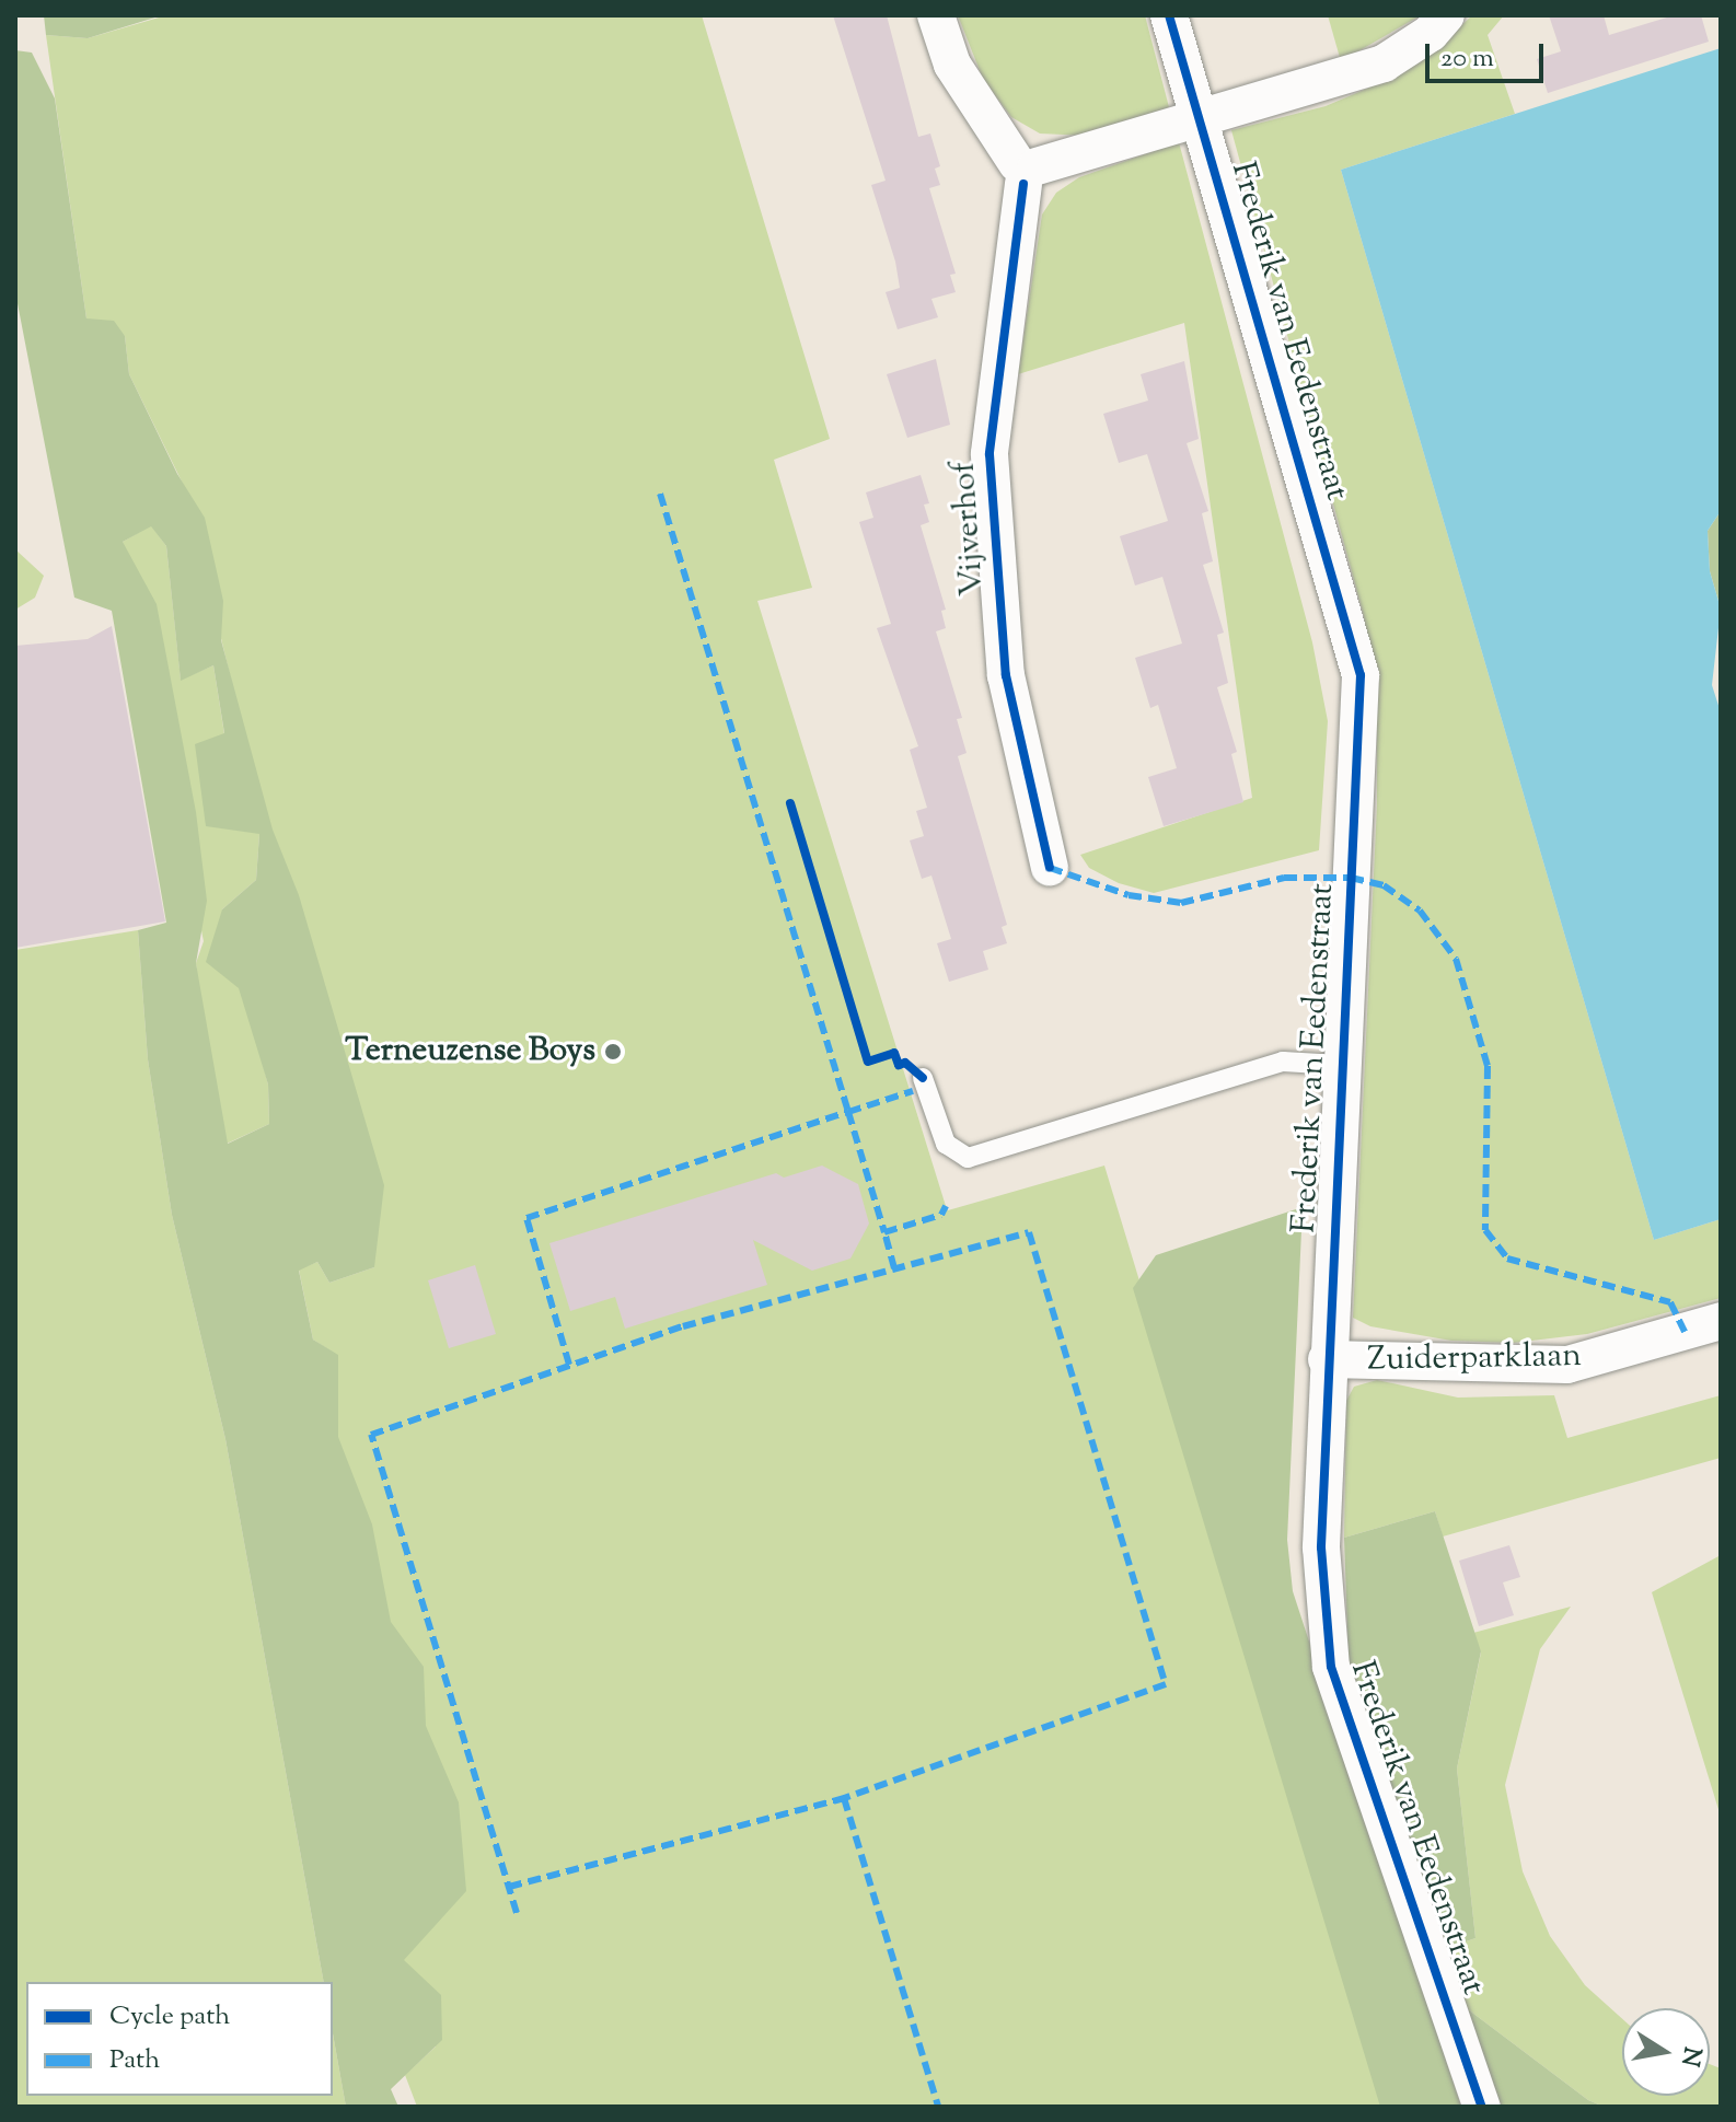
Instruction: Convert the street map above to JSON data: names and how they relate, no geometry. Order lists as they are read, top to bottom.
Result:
{
  "streets": {
    "street": ["Frederik van Eedenstraat", "Vijverhof", "Zuiderparklaan"]
  },
  "crossings": [
    ["Frederik van Eedenstraat", "Zuiderparklaan"]
  ],
  "places": ["Terneuzense Boys"],
  "legend": ["Cycle path", "Path"],
  "scale_bar": "20 m",
  "north": "right"
}
